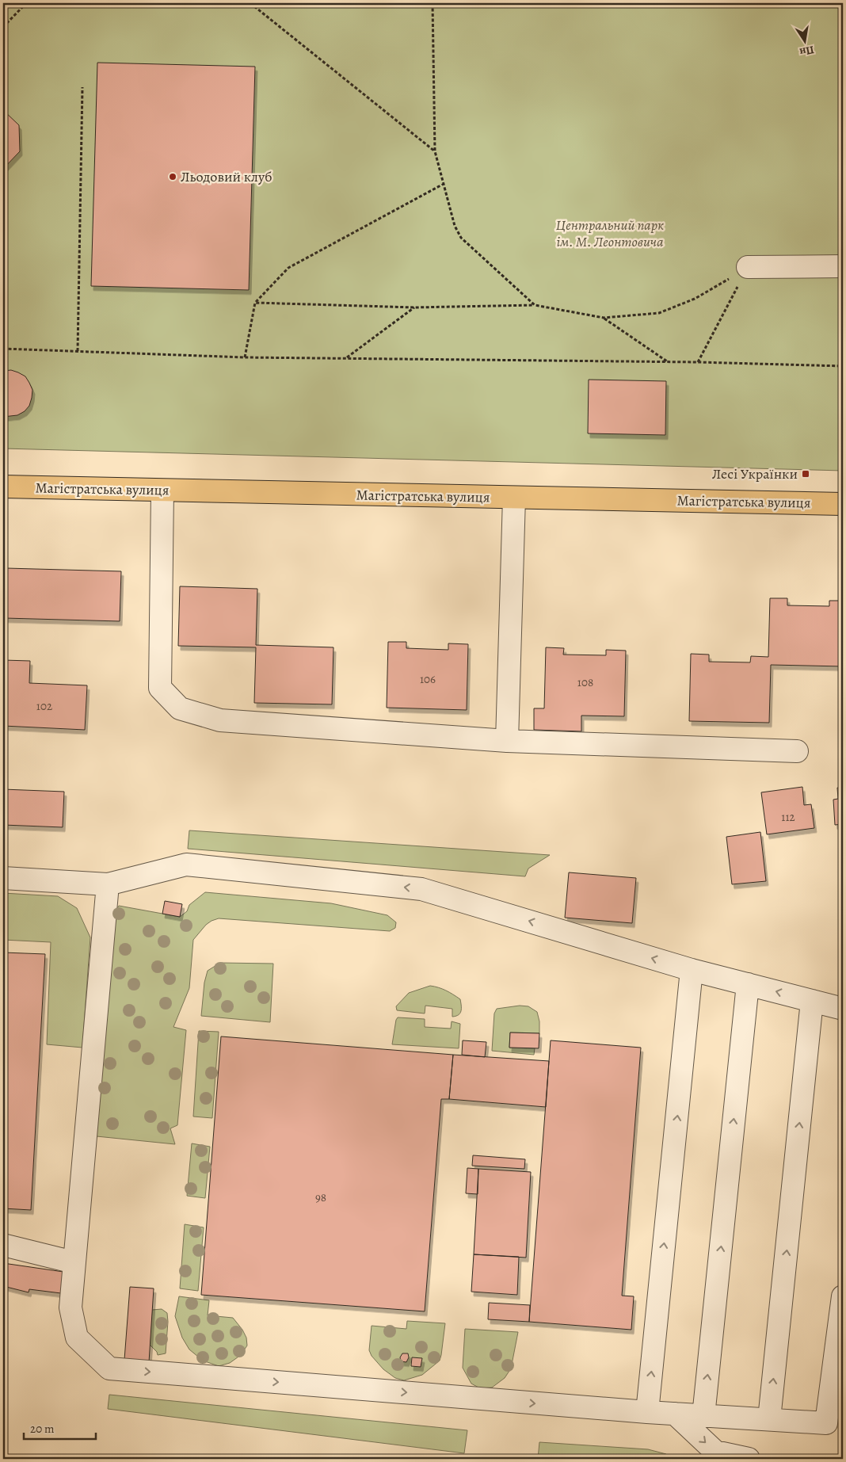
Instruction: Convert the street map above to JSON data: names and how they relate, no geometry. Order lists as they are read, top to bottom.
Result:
{
  "streets": {
    "main road": ["Магістратська вулиця"]
  },
  "parks": ["Центральний парк ім. М. Леонтовича"],
  "places": {
    "other": ["Льодовий клуб"],
    "transit": ["Лесі Українки"]
  },
  "house_numbers": [
    "106",
    "108",
    "102",
    "112",
    "98"
  ],
  "scale_bar": "20 m",
  "north": "bottom"
}
